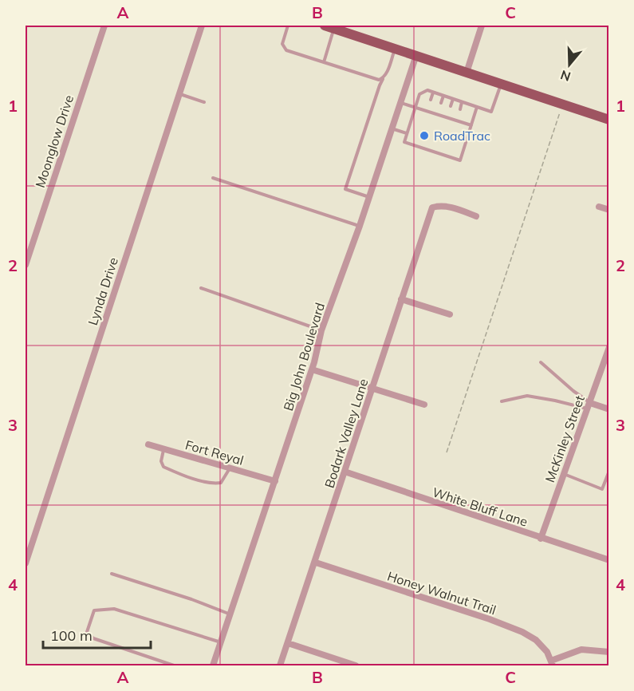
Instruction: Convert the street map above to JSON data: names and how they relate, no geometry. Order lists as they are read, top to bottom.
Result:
{
  "streets": {
    "street": [
      "Moonglow Drive",
      "Lynda Drive",
      "Big John Boulevard",
      "Bodark Valley Lane",
      "McKinley Street",
      "Fort Reyal",
      "White Bluff Lane",
      "Honey Walnut Trail"
    ]
  },
  "crossings": [
    ["Big John Boulevard", "Fort Reyal"],
    ["Bodark Valley Lane", "White Bluff Lane"],
    ["Bodark Valley Lane", "Honey Walnut Trail"],
    ["McKinley Street", "White Bluff Lane"]
  ],
  "places": ["RoadTrac"],
  "scale_bar": "100 m",
  "north": "bottom",
  "grid": {
    "columns": ["A", "B", "C"],
    "rows": [
      "1",
      "2",
      "3",
      "4"
    ]
  }
}
